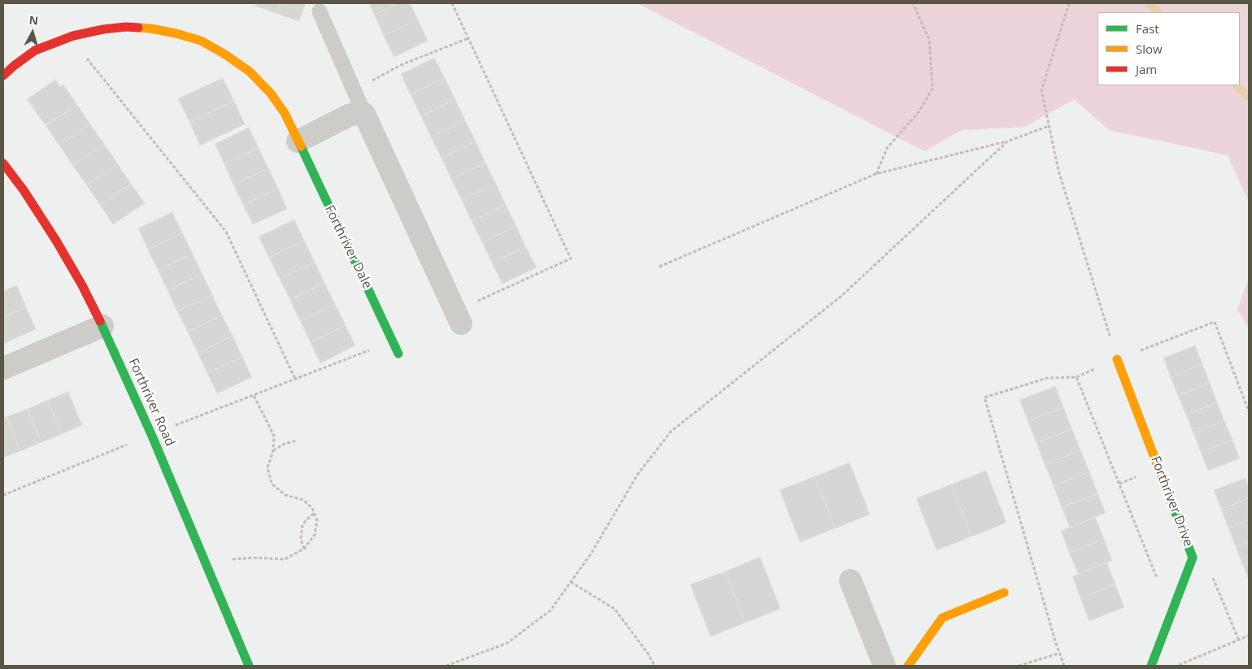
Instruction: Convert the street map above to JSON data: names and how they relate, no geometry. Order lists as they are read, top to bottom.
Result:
{
  "streets": {
    "street": ["Forthriver Dale", "Forthriver Road", "Forthriver Drive"]
  },
  "legend": ["Fast", "Slow", "Jam"],
  "north": "top"
}
